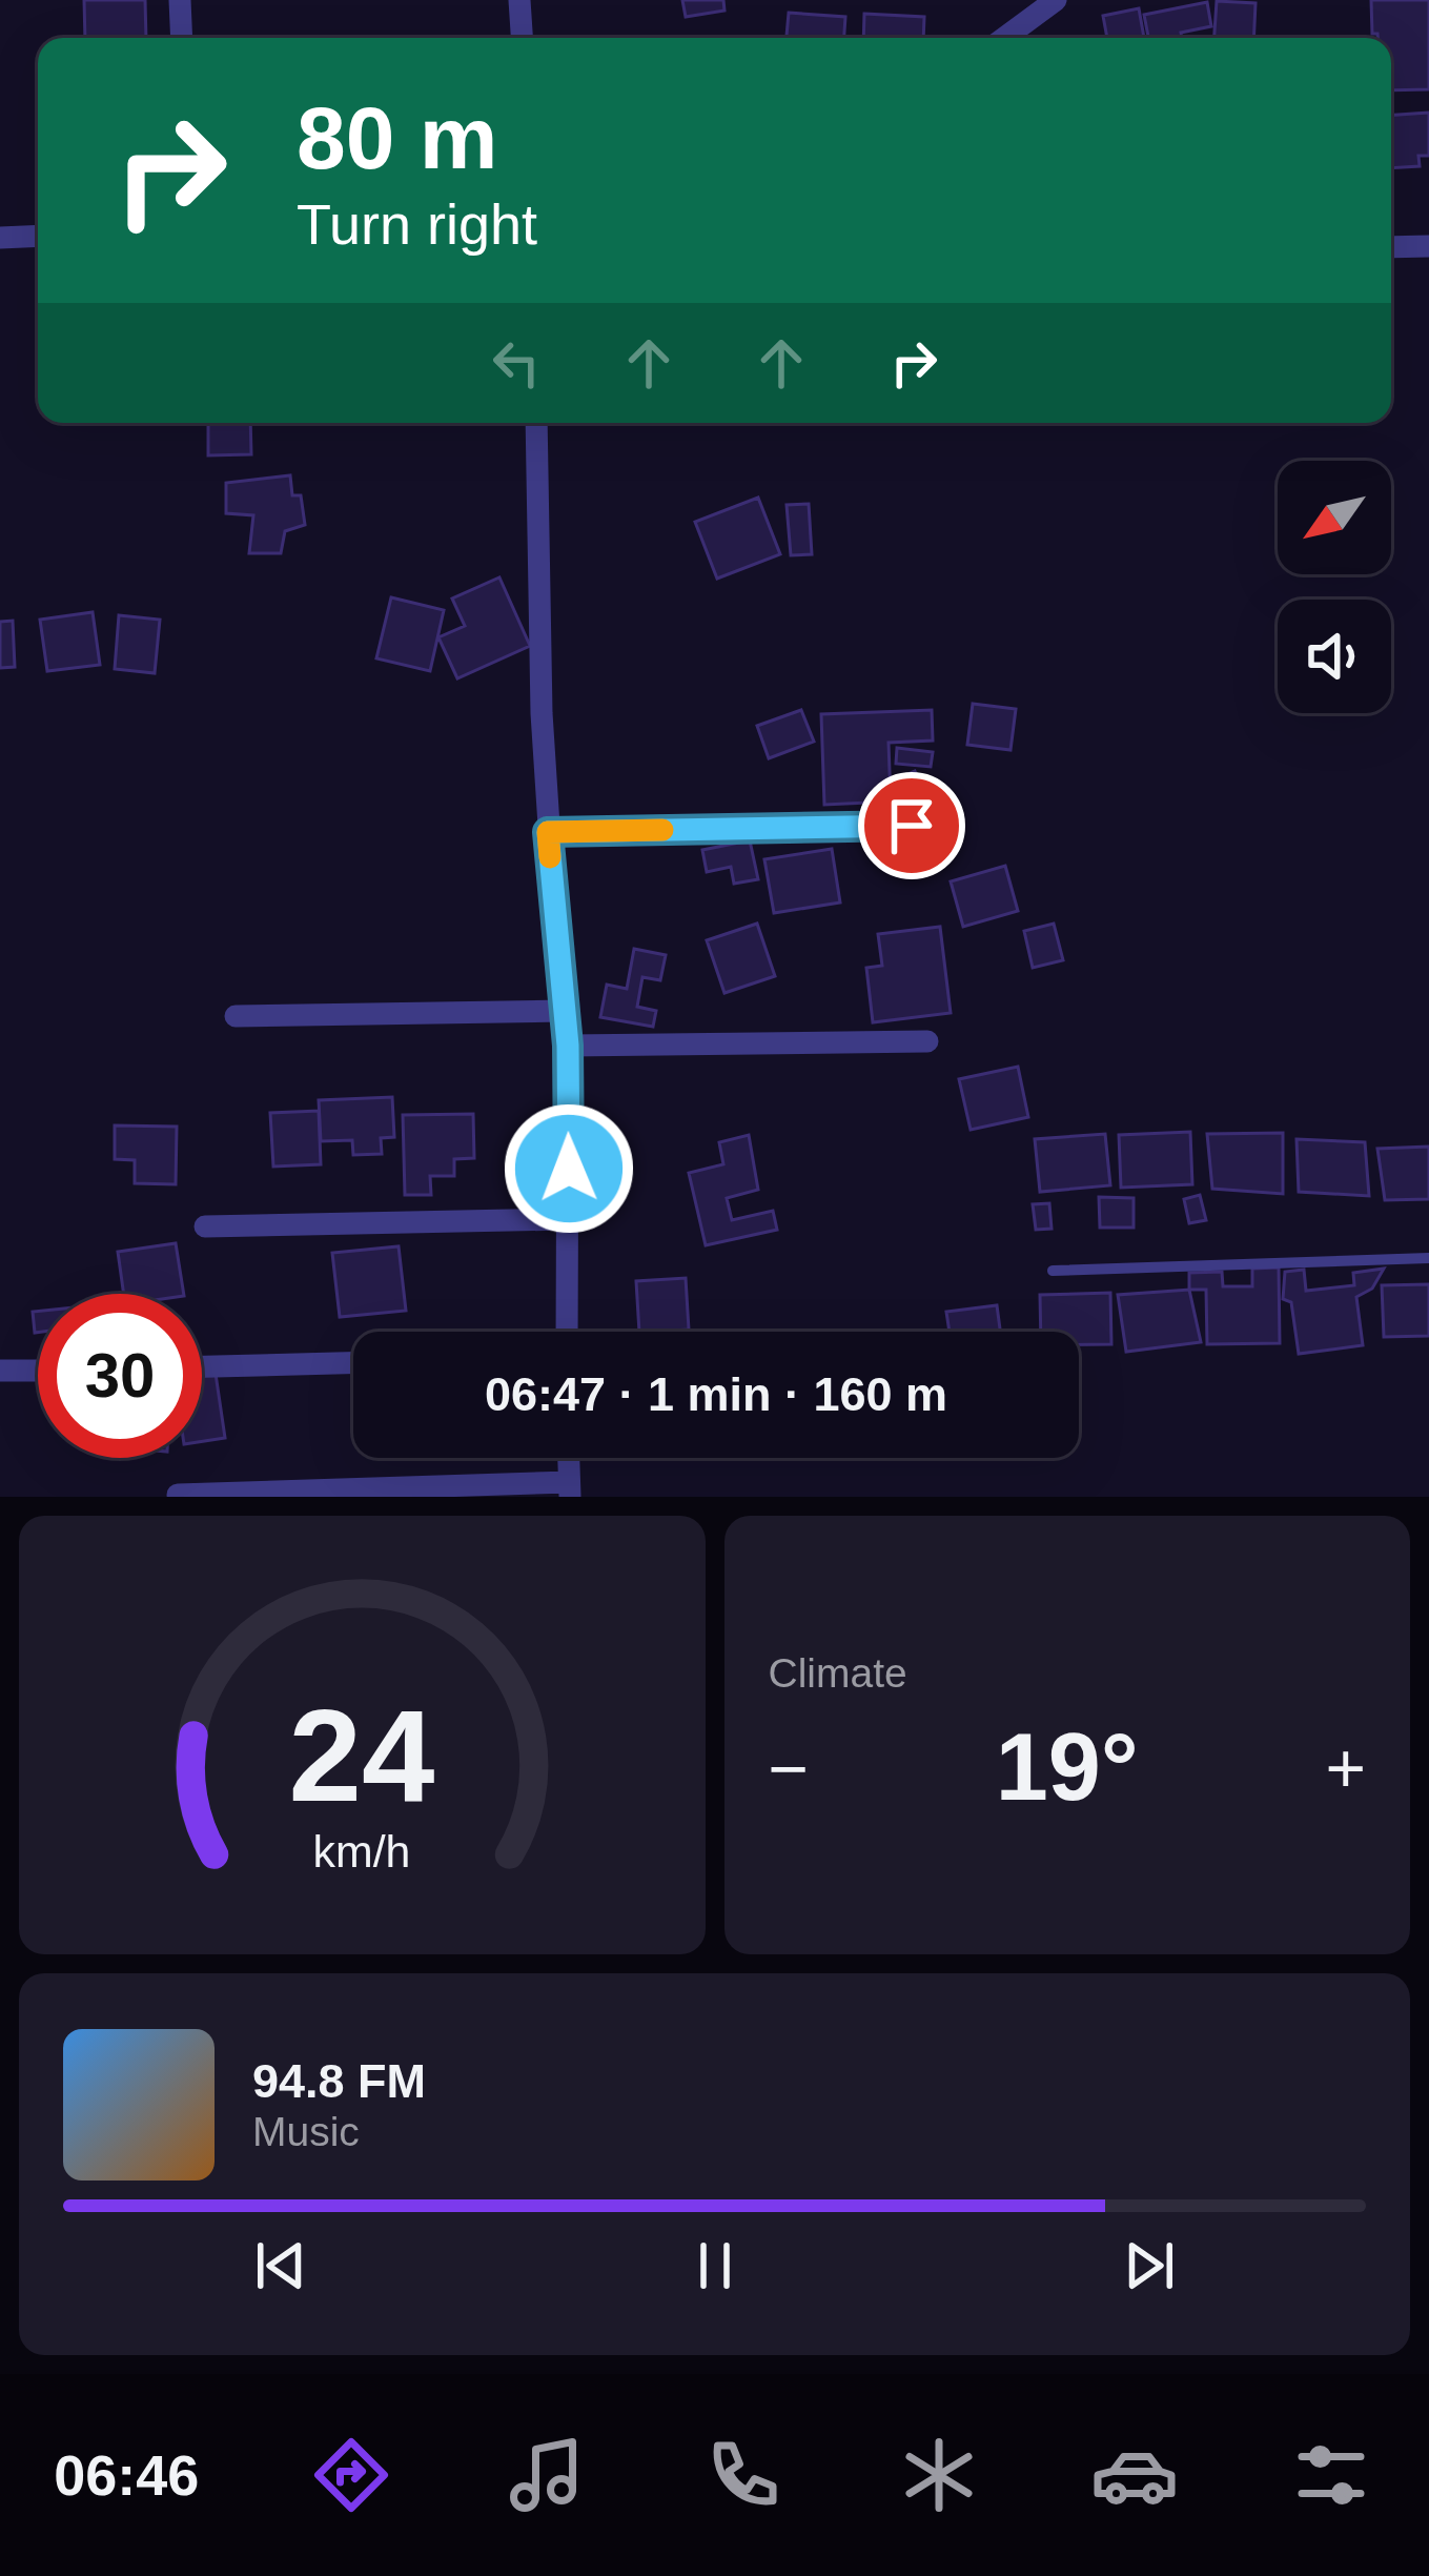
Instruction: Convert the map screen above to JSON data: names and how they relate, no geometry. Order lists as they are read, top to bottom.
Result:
{
  "north": "bottom left",
  "page": {
    "turn": ["80 m", "Turn right"],
    "limit": "30",
    "trip": "06:47 · 1 min · 160 m",
    "tile": "Climate",
    "heat": ["−", "19°", "+"],
    "song": ["94.8 FM", "Music"],
    "tabs": "06:46",
    "gauge": ["24", "km/h"]
  }
}
